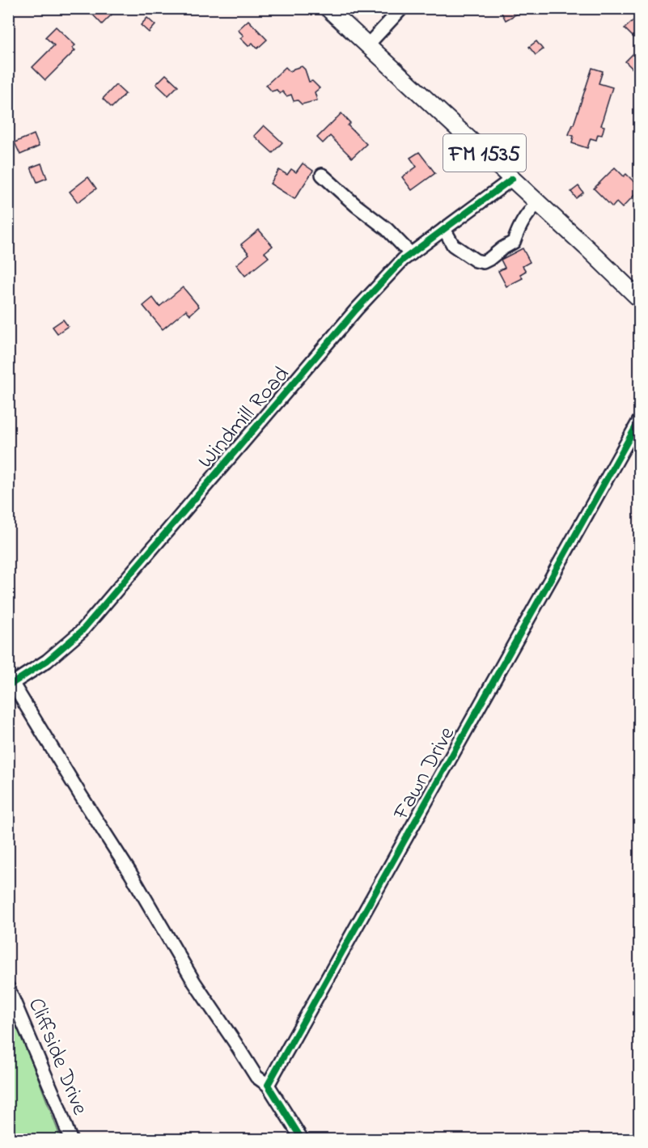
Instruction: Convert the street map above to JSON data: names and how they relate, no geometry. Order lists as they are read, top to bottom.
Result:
{
  "streets": {
    "main road": ["FM 1535"],
    "street": ["Windmill Road", "Fawn Drive", "Cliffside Drive"]
  },
  "crossings": [
    ["FM 1535", "Windmill Road"]
  ]
}
